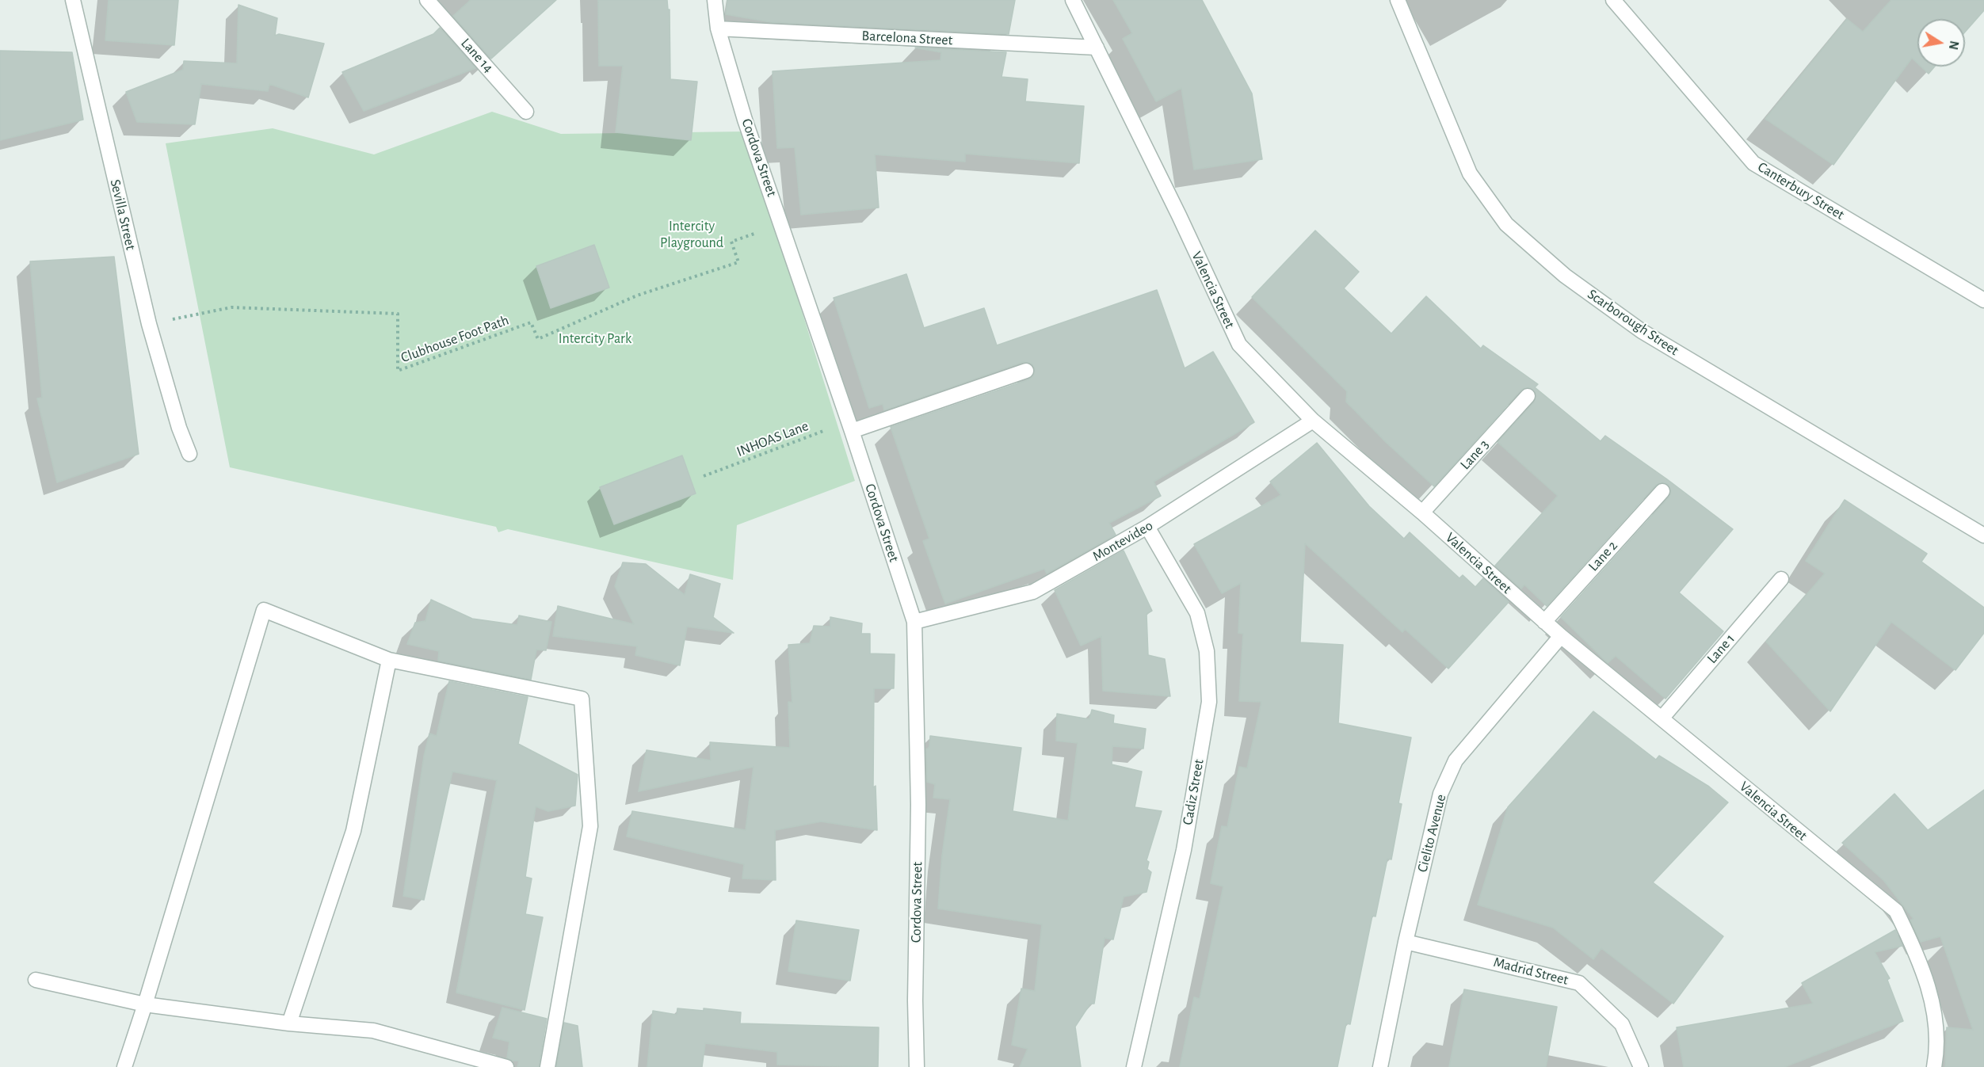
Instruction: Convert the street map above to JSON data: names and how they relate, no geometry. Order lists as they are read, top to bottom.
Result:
{
  "streets": {
    "street": [
      "Barcelona Street",
      "Lane 14",
      "Cordova Street",
      "Canterbury Street",
      "Sevilla Street",
      "Valencia Street",
      "Scarborough Street",
      "Lane 3",
      "Montevideo",
      "Lane 2",
      "Lane 1",
      "Cadiz Street",
      "Cielito Avenue",
      "Madrid Street"
    ],
    "path": ["Clubhouse Foot Path", "INHOAS Lane"]
  },
  "crossings": [
    ["Barcelona Street", "Cordova Street"],
    ["Barcelona Street", "Valencia Street"],
    ["Cordova Street", "Clubhouse Foot Path"],
    ["Cordova Street", "INHOAS Lane"],
    ["Cordova Street", "Montevideo"],
    ["Sevilla Street", "Clubhouse Foot Path"],
    ["Valencia Street", "Lane 3"],
    ["Valencia Street", "Montevideo"],
    ["Valencia Street", "Lane 2"],
    ["Valencia Street", "Lane 1"],
    ["Valencia Street", "Cielito Avenue"],
    ["Montevideo", "Cadiz Street"],
    ["Cielito Avenue", "Madrid Street"]
  ],
  "parks": ["Intercity Playground", "Intercity Park"],
  "north": "right"
}
